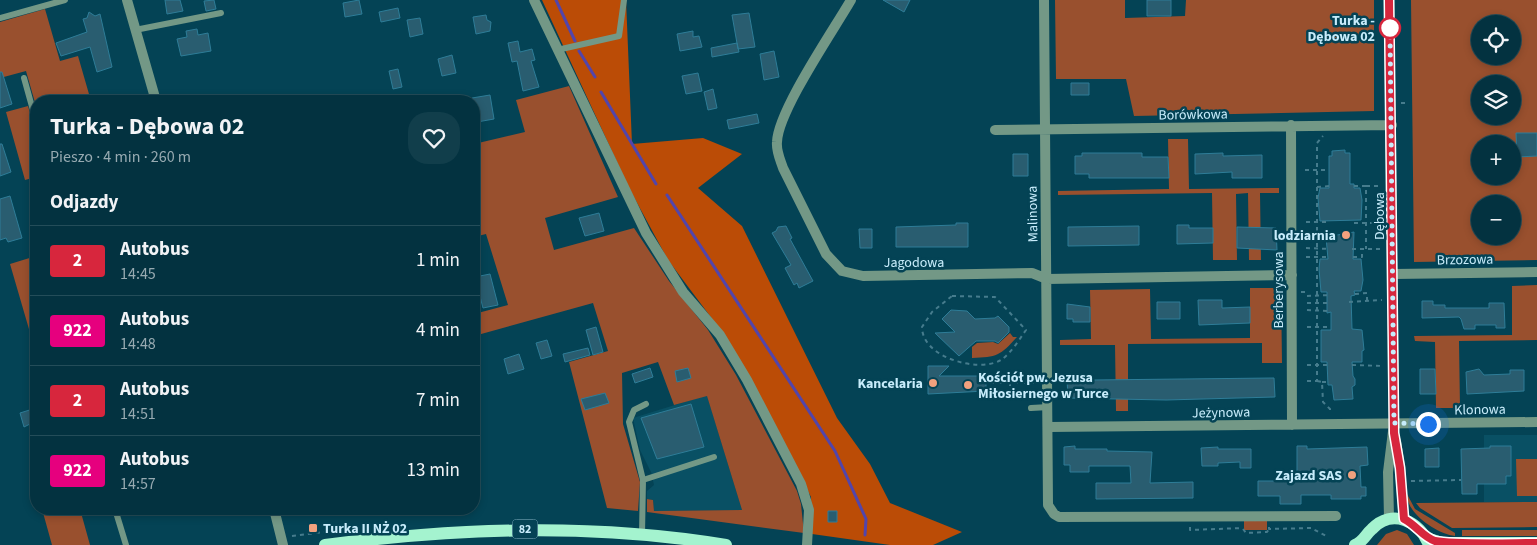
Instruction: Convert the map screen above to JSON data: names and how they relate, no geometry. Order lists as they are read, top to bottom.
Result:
{
  "streets": {
    "main road": ["82"],
    "street": [
      "Borówkowa",
      "Malinowa",
      "Dębowa",
      "Brzozowa",
      "Jagodowa",
      "Berberysowa",
      "Klonowa",
      "Jeżynowa"
    ]
  },
  "crossings": [
    ["Borówkowa", "Malinowa"],
    ["Borówkowa", "Dębowa"],
    ["Borówkowa", "Berberysowa"],
    ["Malinowa", "Jagodowa"],
    ["Malinowa", "Jeżynowa"],
    ["Dębowa", "Brzozowa"],
    ["Dębowa", "Klonowa"],
    ["Dębowa", "Jeżynowa"],
    ["Jagodowa", "Berberysowa"],
    ["Berberysowa", "Jeżynowa"],
    ["Klonowa", "Jeżynowa"]
  ],
  "places": {
    "other": [
      "Turka - Dębowa 02",
      "lodziarnia",
      "Kancelaria",
      "Kościół pw. Jezusa Miłosiernego w Turce",
      "Zajazd SAS"
    ],
    "transit": ["Turka II NŻ 02"]
  },
  "lines": ["bus line 2"],
  "page": {
    "map_buttons": ["+", "−"],
    "heading": [
      ["Turka - Dębowa 02", "Pieszo · 4 min · 260 m"],
      "Odjazdy"
    ],
    "list": [
      {
        "mark": "2",
        "name": "Autobus",
        "note": "14:45",
        "value": "1 min"
      },
      {
        "mark": "922",
        "name": "Autobus",
        "note": "14:48",
        "value": "4 min"
      },
      {
        "mark": "2",
        "name": "Autobus",
        "note": "14:51",
        "value": "7 min"
      },
      {
        "mark": "922",
        "name": "Autobus",
        "note": "14:57",
        "value": "13 min"
      }
    ]
  }
}
